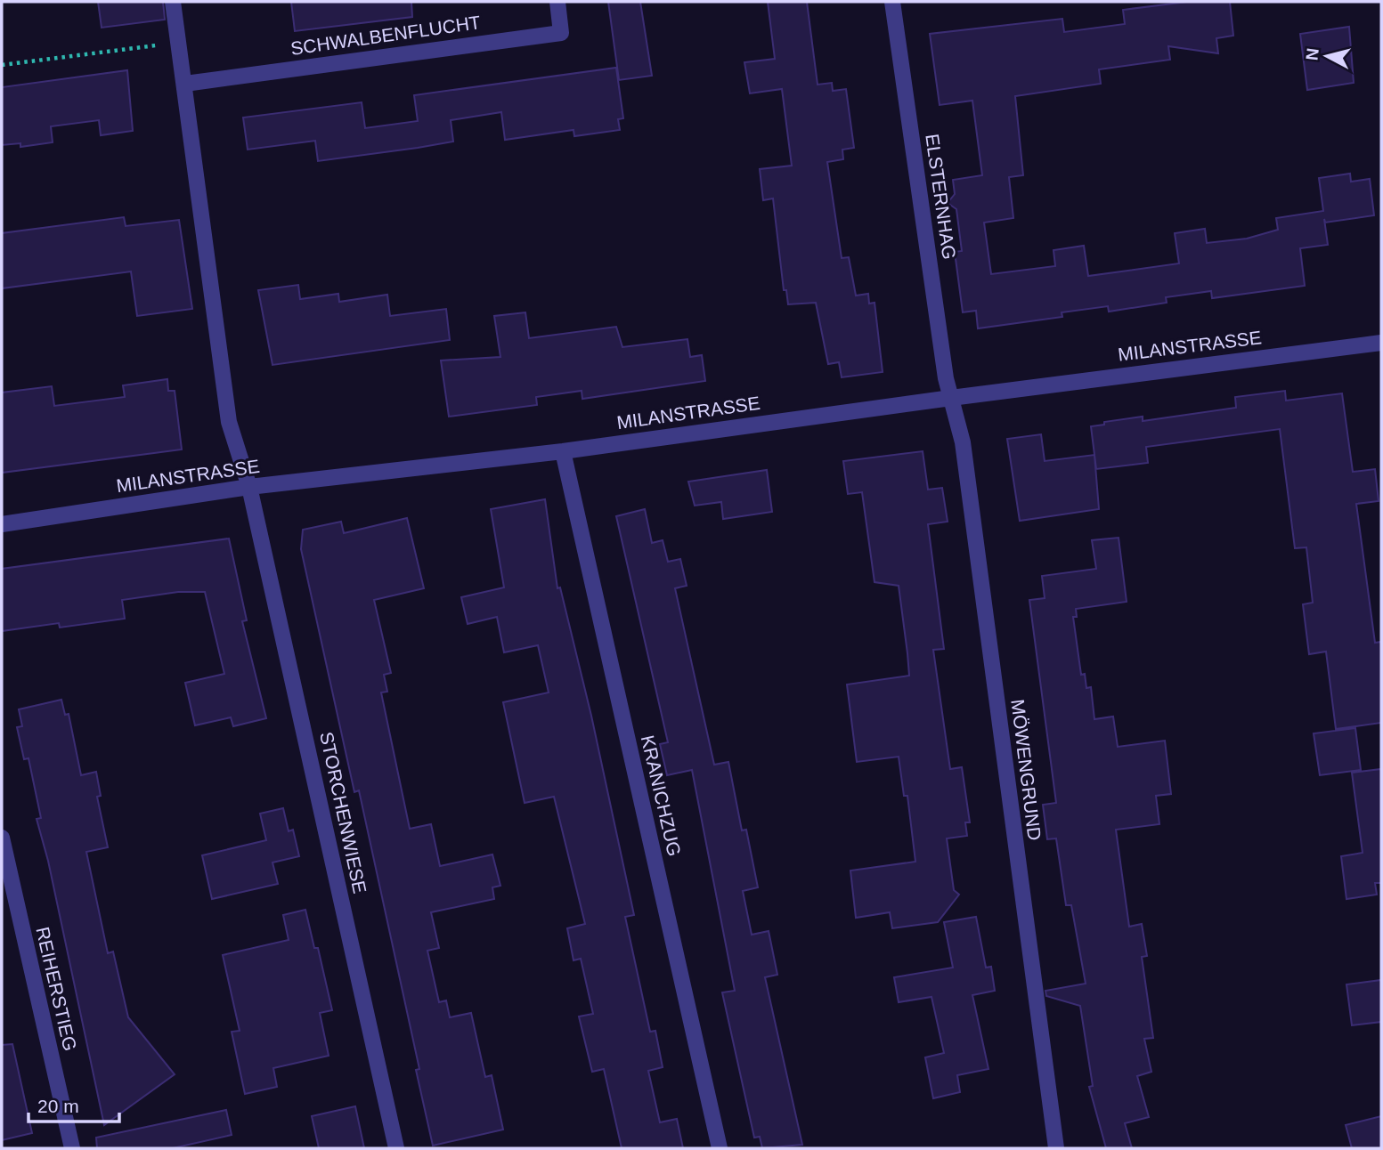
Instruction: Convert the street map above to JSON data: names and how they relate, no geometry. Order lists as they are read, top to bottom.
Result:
{
  "streets": {
    "street": [
      "SCHWALBENFLUCHT",
      "ELSTERNHAG",
      "MILANSTRASSE",
      "MÖWENGRUND",
      "KRANICHZUG",
      "STORCHENWIESE",
      "REIHERSTIEG"
    ]
  },
  "crossings": [
    ["ELSTERNHAG", "MILANSTRASSE"],
    ["ELSTERNHAG", "MÖWENGRUND"],
    ["MILANSTRASSE", "MÖWENGRUND"],
    ["MILANSTRASSE", "KRANICHZUG"],
    ["MILANSTRASSE", "STORCHENWIESE"]
  ],
  "scale_bar": "20 m",
  "north": "left"
}
